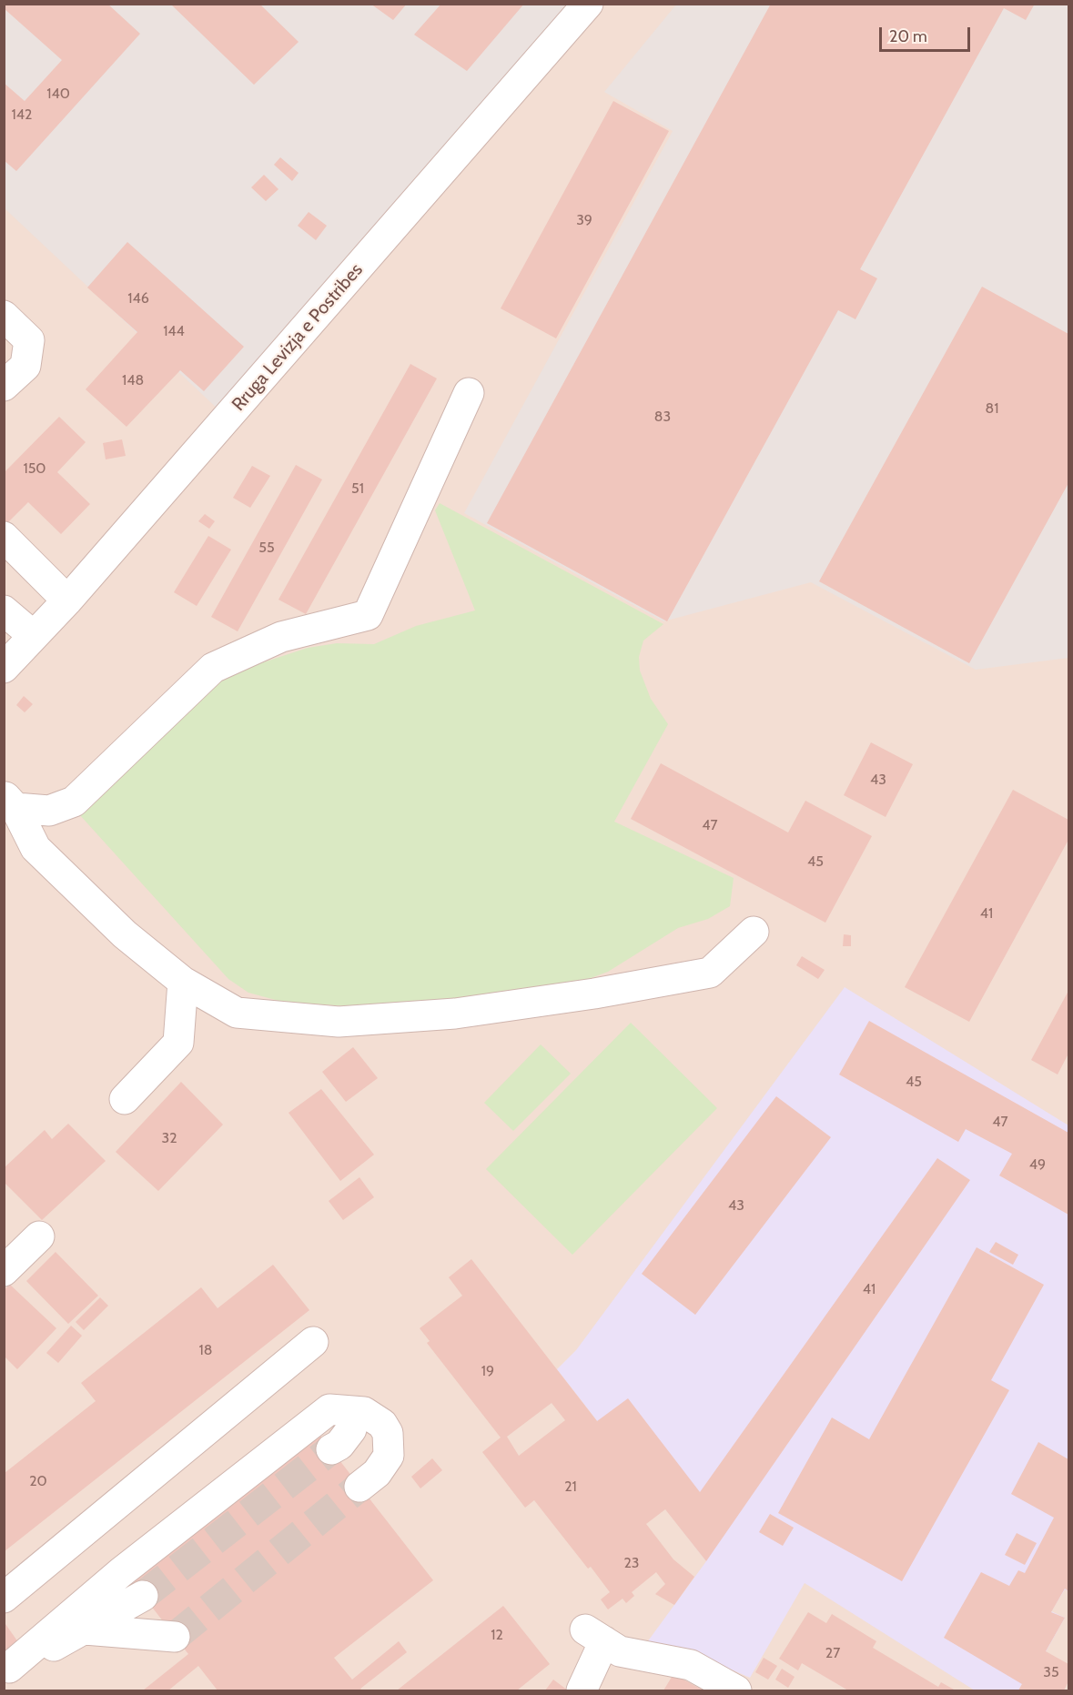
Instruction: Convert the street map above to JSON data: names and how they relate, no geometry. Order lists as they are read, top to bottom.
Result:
{
  "streets": {
    "street": ["Rruga Levizja e Postribes"]
  },
  "house_numbers": [
    "140",
    "142",
    "39",
    "146",
    "144",
    "148",
    "81",
    "83",
    "150",
    "51",
    "55",
    "43",
    "47",
    "45",
    "41",
    "45",
    "47",
    "32",
    "49",
    "43",
    "41",
    "18",
    "19",
    "20",
    "21",
    "23",
    "12",
    "27",
    "35"
  ],
  "scale_bar": "20 m"
}
